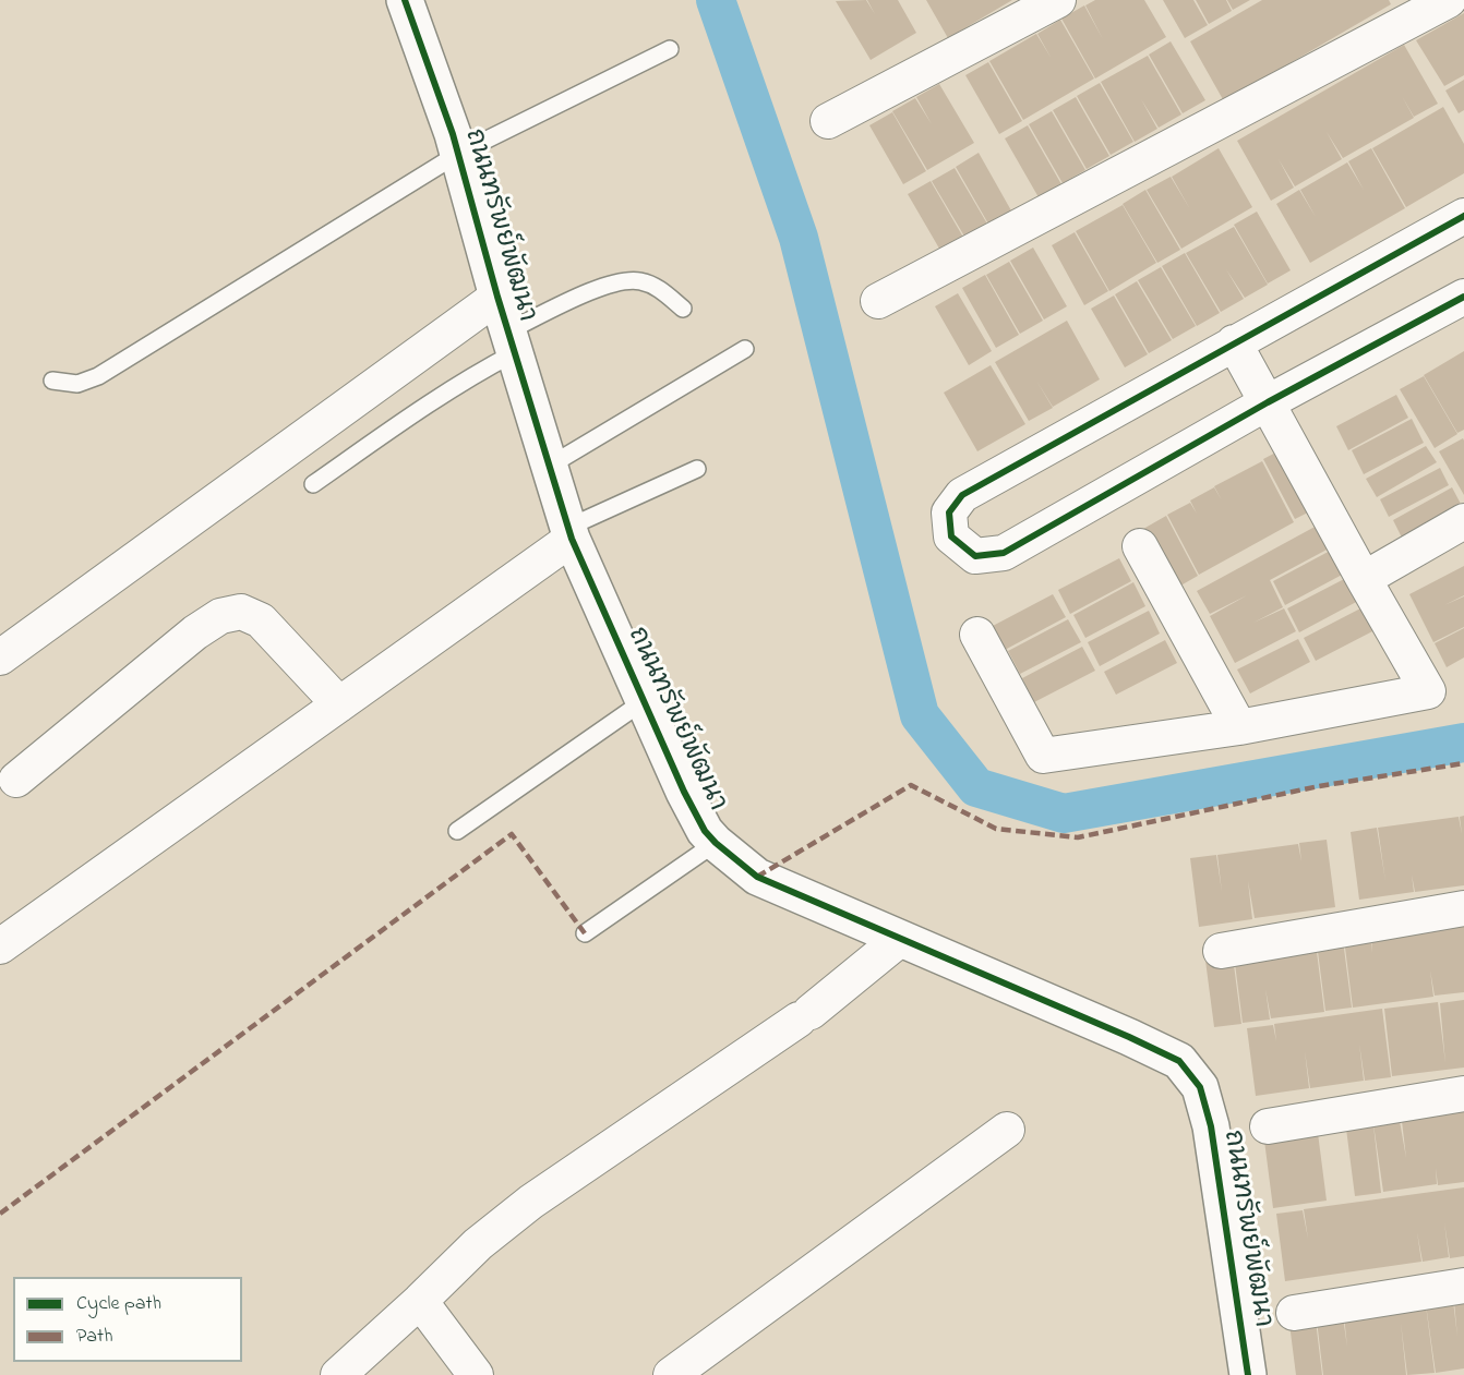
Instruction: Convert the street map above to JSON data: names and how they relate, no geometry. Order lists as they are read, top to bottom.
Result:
{
  "streets": {
    "street": ["ถนนทรัพย์พัฒนา"]
  },
  "legend": ["Cycle path", "Path"]
}
